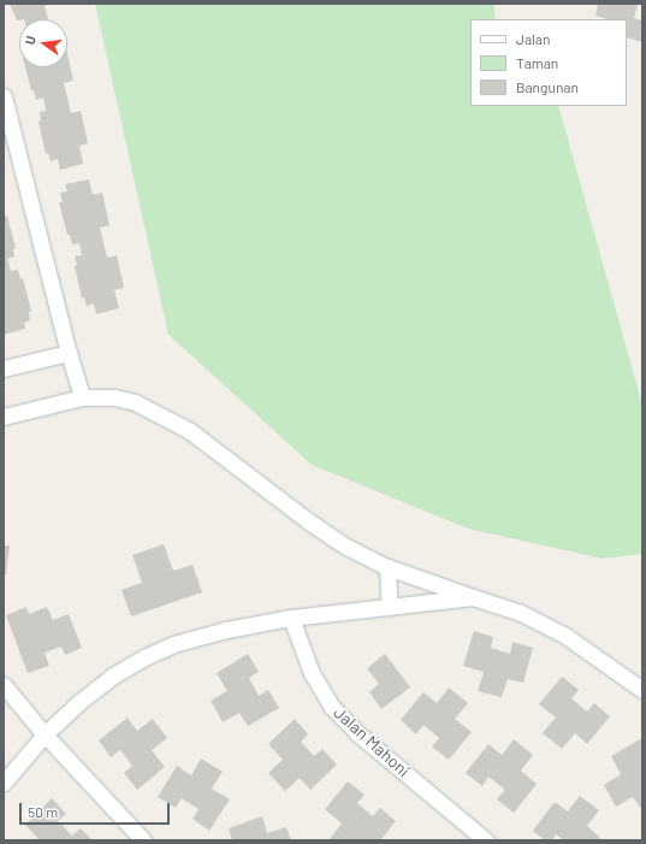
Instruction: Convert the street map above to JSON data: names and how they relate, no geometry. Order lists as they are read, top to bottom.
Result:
{
  "streets": {
    "street": ["Jalan Mahoni"]
  },
  "legend": ["Jalan", "Taman", "Bangunan"],
  "scale_bar": "50 m",
  "north": "left"
}
